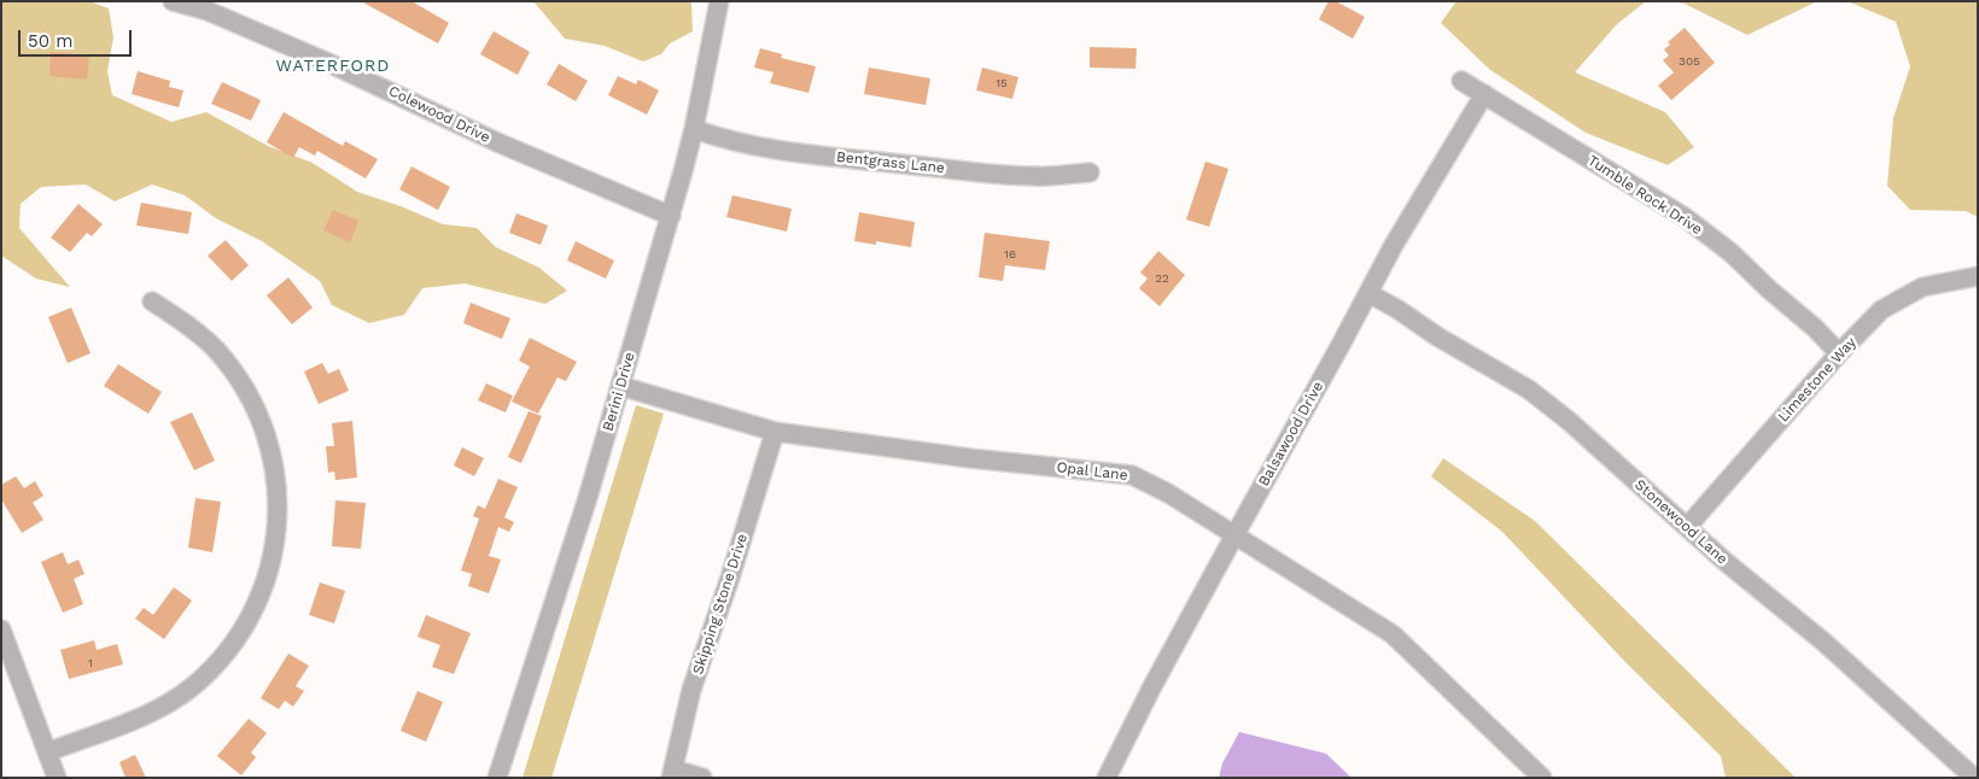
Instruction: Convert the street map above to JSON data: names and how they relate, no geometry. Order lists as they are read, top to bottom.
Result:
{
  "streets": {
    "street": [
      "Colewood Drive",
      "Bentgrass Lane",
      "Tumble Rock Drive",
      "Limestone Way",
      "Berini Drive",
      "Balsawood Drive",
      "Opal Lane",
      "Stonewood Lane",
      "Skipping Stone Drive"
    ]
  },
  "crossings": [
    ["Colewood Drive", "Berini Drive"],
    ["Bentgrass Lane", "Berini Drive"],
    ["Tumble Rock Drive", "Limestone Way"],
    ["Tumble Rock Drive", "Balsawood Drive"],
    ["Limestone Way", "Stonewood Lane"],
    ["Berini Drive", "Opal Lane"],
    ["Balsawood Drive", "Opal Lane"],
    ["Balsawood Drive", "Stonewood Lane"],
    ["Opal Lane", "Skipping Stone Drive"]
  ],
  "districts": ["WATERFORD"],
  "house_numbers": [
    "305",
    "15",
    "16",
    "22",
    "1"
  ],
  "scale_bar": "50 m"
}
